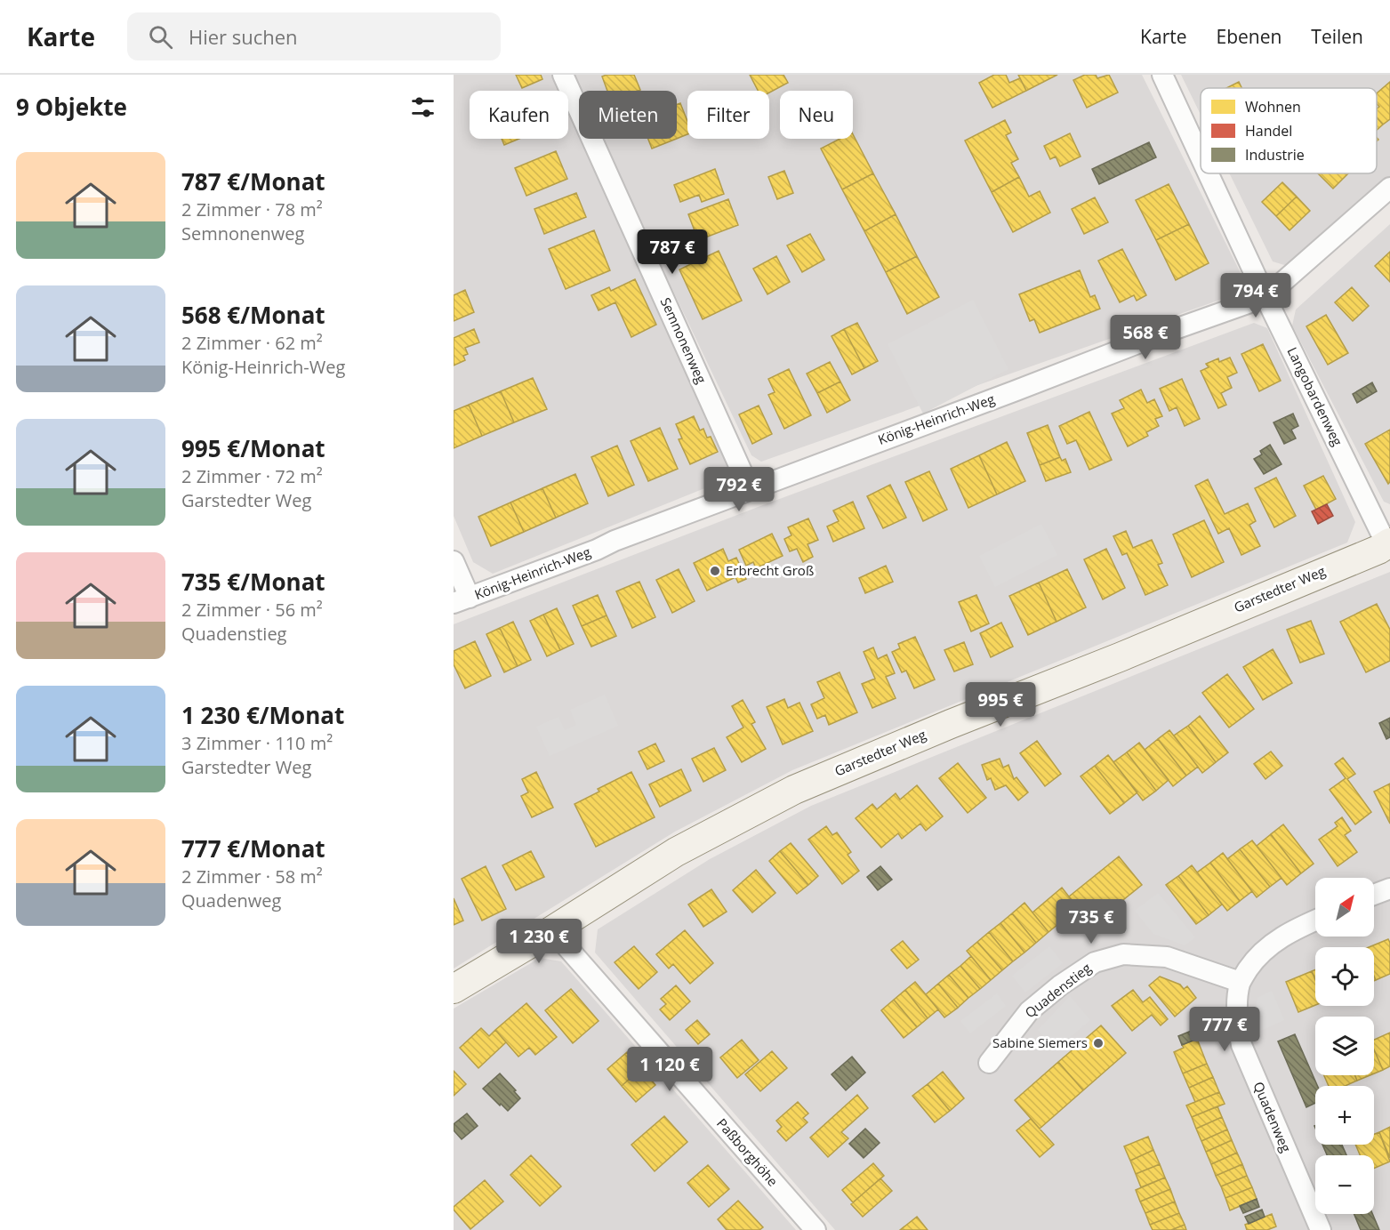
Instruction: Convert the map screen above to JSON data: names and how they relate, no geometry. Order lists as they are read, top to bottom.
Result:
{
  "streets": {
    "main road": ["Garstedter Weg"],
    "street": [
      "Semnonenweg",
      "Langobardenweg",
      "König-Heinrich-Weg",
      "Quadenstieg",
      "Quadenweg",
      "Paßborghöhe"
    ]
  },
  "crossings": [
    ["Semnonenweg", "König-Heinrich-Weg"],
    ["Langobardenweg", "König-Heinrich-Weg"],
    ["Langobardenweg", "Garstedter Weg"],
    ["Garstedter Weg", "Paßborghöhe"],
    ["Quadenstieg", "Quadenweg"]
  ],
  "places": ["Erbrecht Groß", "Sabine Siemers"],
  "legend": ["Wohnen", "Handel", "Industrie"],
  "north": "top right",
  "page": {
    "header": "Karte",
    "search": "Hier suchen",
    "nav": ["Karte", "Ebenen", "Teilen"],
    "heading": "9 Objekte",
    "chip": [
      "Kaufen",
      "Mieten",
      "Filter",
      "Neu"
    ],
    "list": [
      {
        "name": "787 €/Monat",
        "note": "2 Zimmer · 78 m² · Semnonenweg"
      },
      {
        "name": "568 €/Monat",
        "note": "2 Zimmer · 62 m² · König-Heinrich-Weg"
      },
      {
        "name": "995 €/Monat",
        "note": "2 Zimmer · 72 m² · Garstedter Weg"
      },
      {
        "name": "735 €/Monat",
        "note": "2 Zimmer · 56 m² · Quadenstieg"
      },
      {
        "name": "1 230 €/Monat",
        "note": "3 Zimmer · 110 m² · Garstedter Weg"
      },
      {
        "name": "777 €/Monat",
        "note": "2 Zimmer · 58 m² · Quadenweg"
      }
    ],
    "price": [
      "787 €",
      "794 €",
      "568 €",
      "792 €",
      "995 €",
      "735 €",
      "1 230 €",
      "777 €",
      "1 120 €"
    ],
    "map_buttons": ["+", "−"]
  }
}
